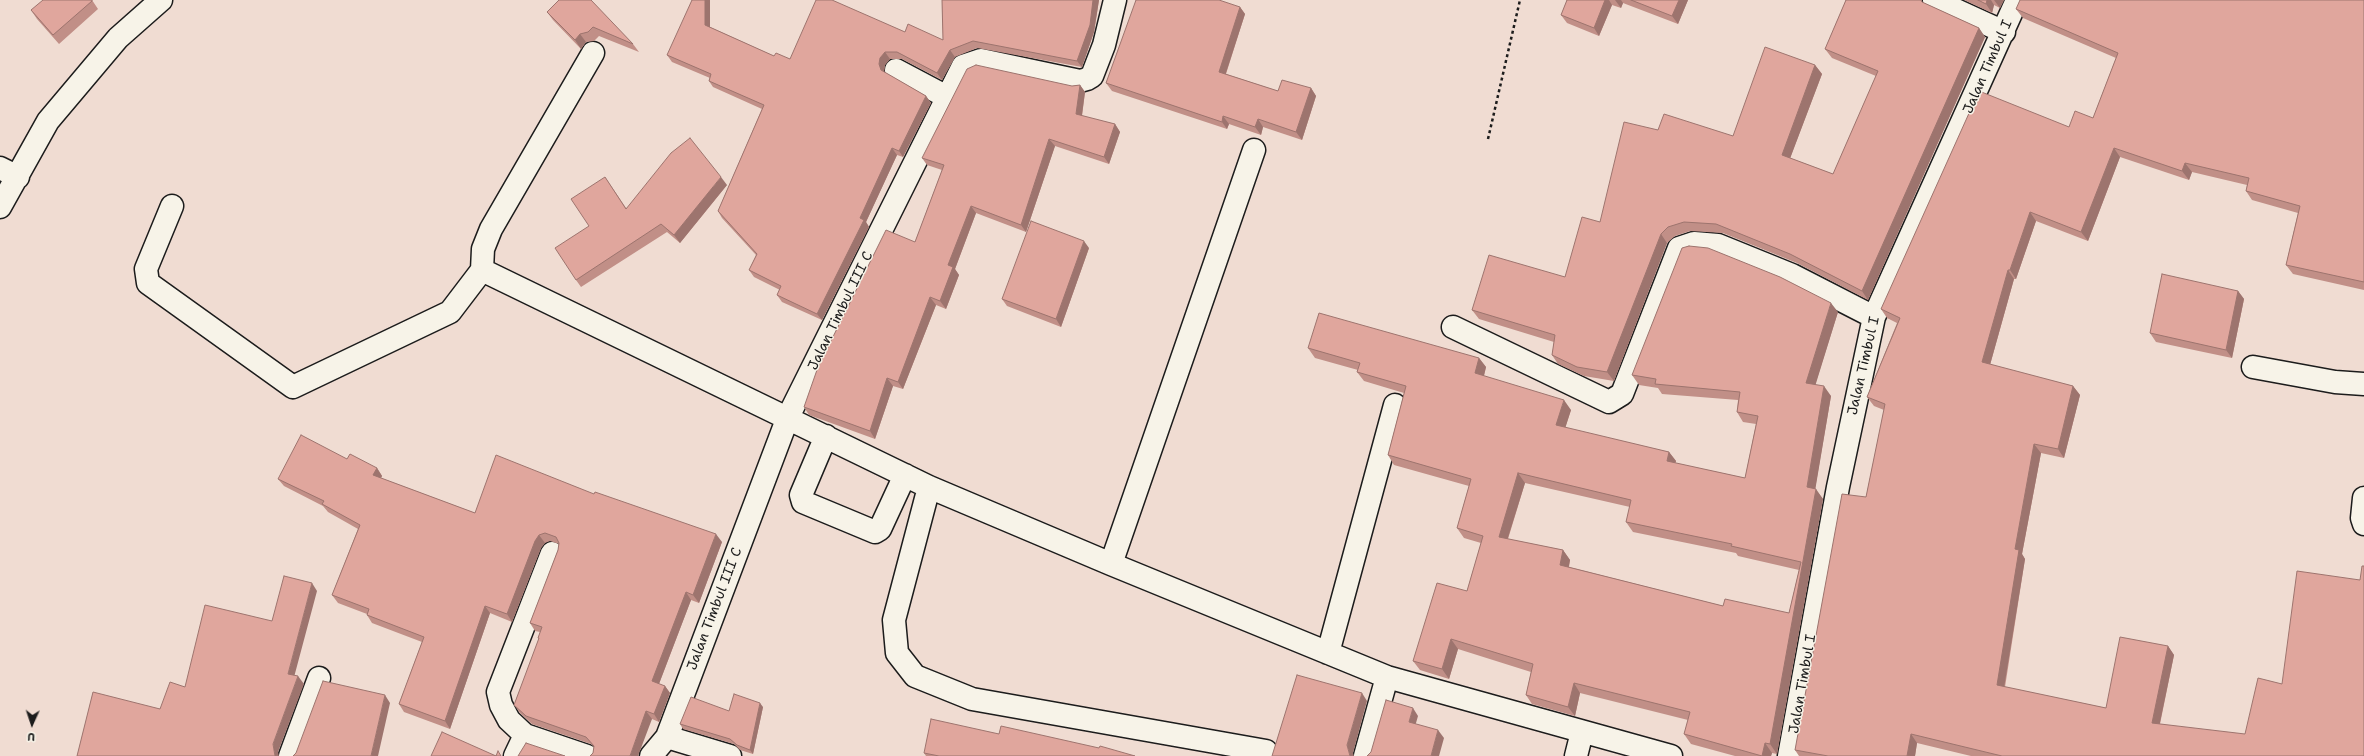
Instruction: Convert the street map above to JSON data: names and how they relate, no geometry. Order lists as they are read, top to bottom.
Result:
{
  "streets": {
    "street": ["Jalan Timbul I", "Jalan Timbul III C"]
  },
  "north": "bottom"
}
